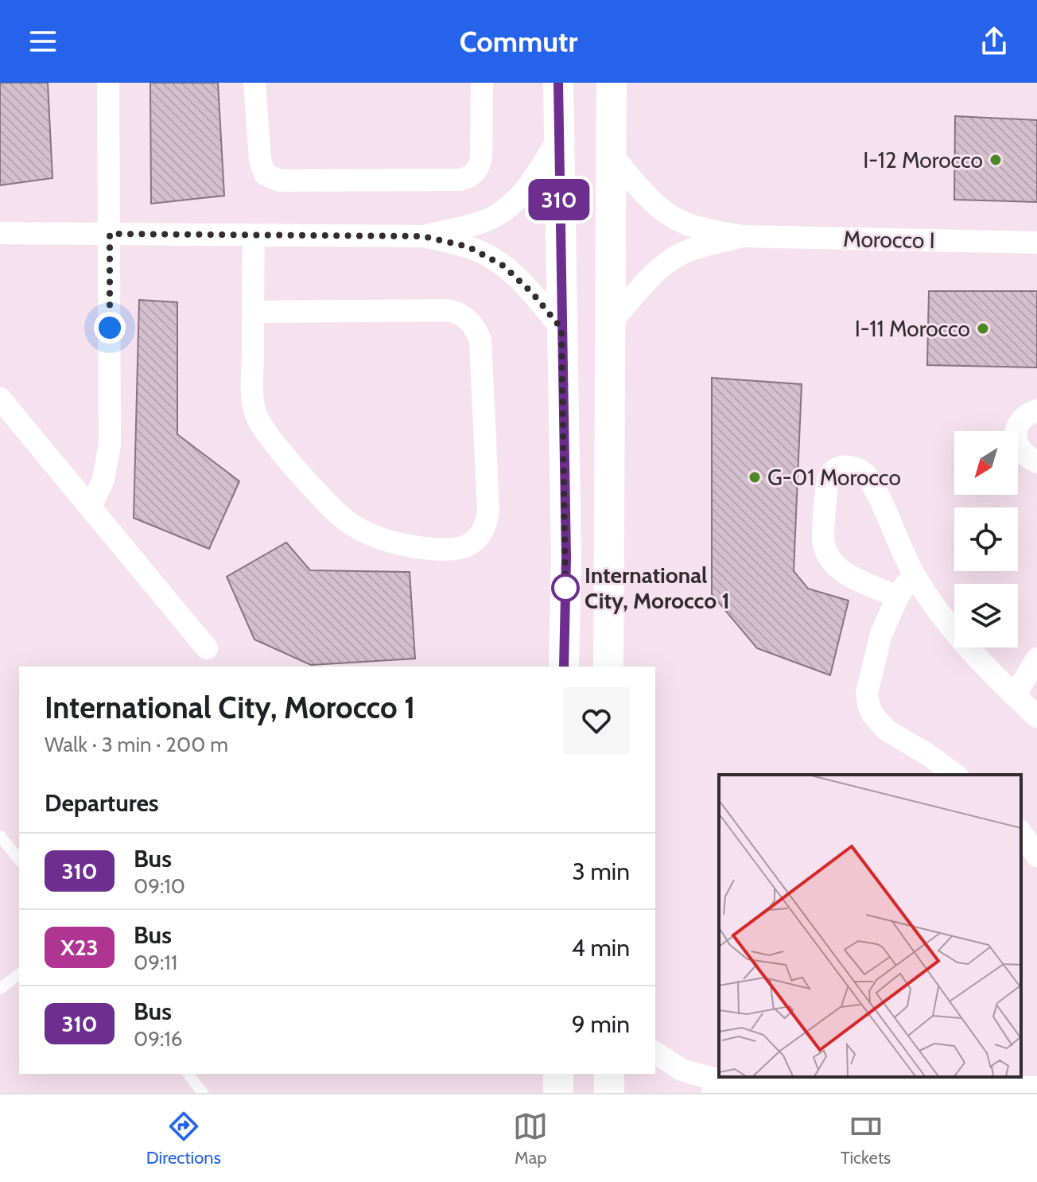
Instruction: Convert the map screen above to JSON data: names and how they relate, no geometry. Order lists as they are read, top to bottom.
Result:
{
  "streets": {
    "street": ["Morocco I"]
  },
  "places": [
    "I-12 Morocco",
    "I-11 Morocco",
    "G-01 Morocco",
    "International City, Morocco 1"
  ],
  "lines": ["bus line 310"],
  "north": "bottom left",
  "page": {
    "header": "Commutr",
    "on_map": "310",
    "heading": [
      ["International City, Morocco 1", "Walk · 3 min · 200 m"],
      "Departures"
    ],
    "list": [
      {
        "mark": "310",
        "name": "Bus",
        "note": "09:10",
        "value": "3 min"
      },
      {
        "mark": "X23",
        "name": "Bus",
        "note": "09:11",
        "value": "4 min"
      },
      {
        "mark": "310",
        "name": "Bus",
        "note": "09:16",
        "value": "9 min"
      }
    ],
    "tabs": ["Directions", "Map", "Tickets"]
  }
}
